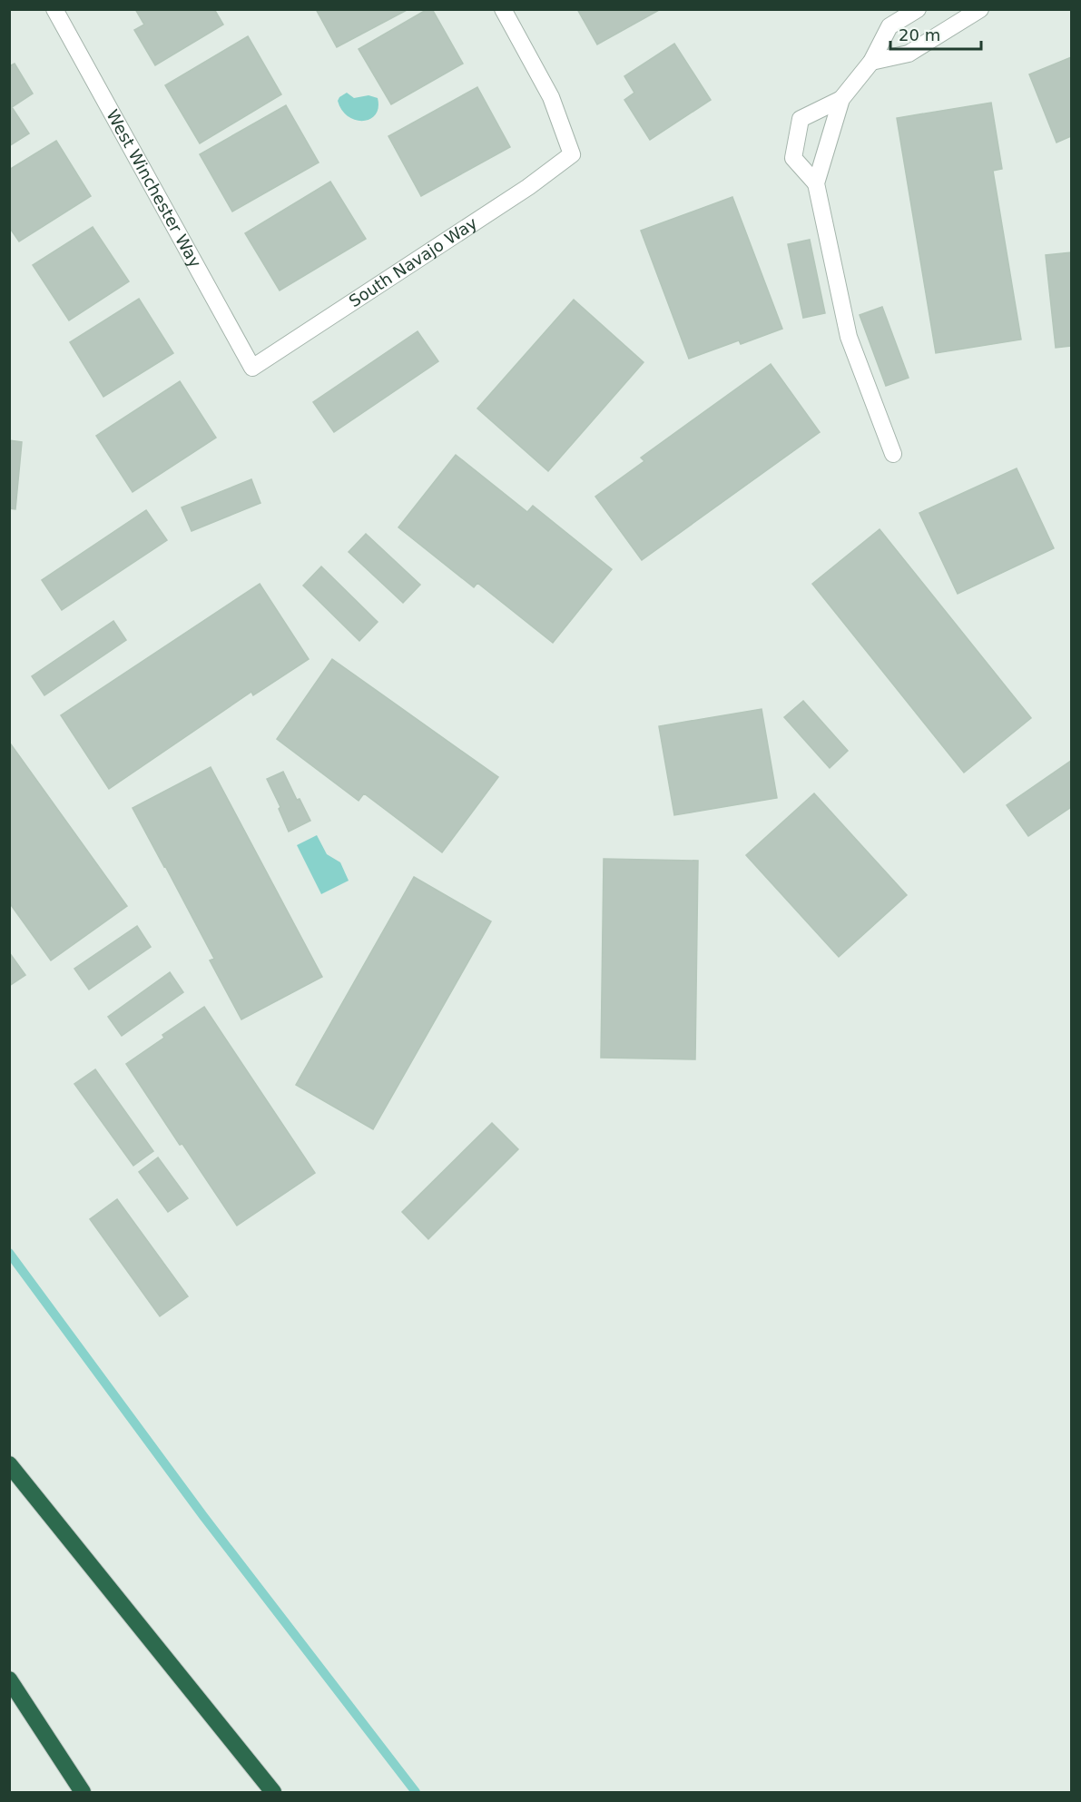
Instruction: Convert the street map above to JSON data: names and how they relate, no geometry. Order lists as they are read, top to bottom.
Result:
{
  "streets": {
    "street": ["West Winchester Way", "South Navajo Way"]
  },
  "crossings": [
    ["West Winchester Way", "South Navajo Way"]
  ],
  "scale_bar": "20 m"
}
